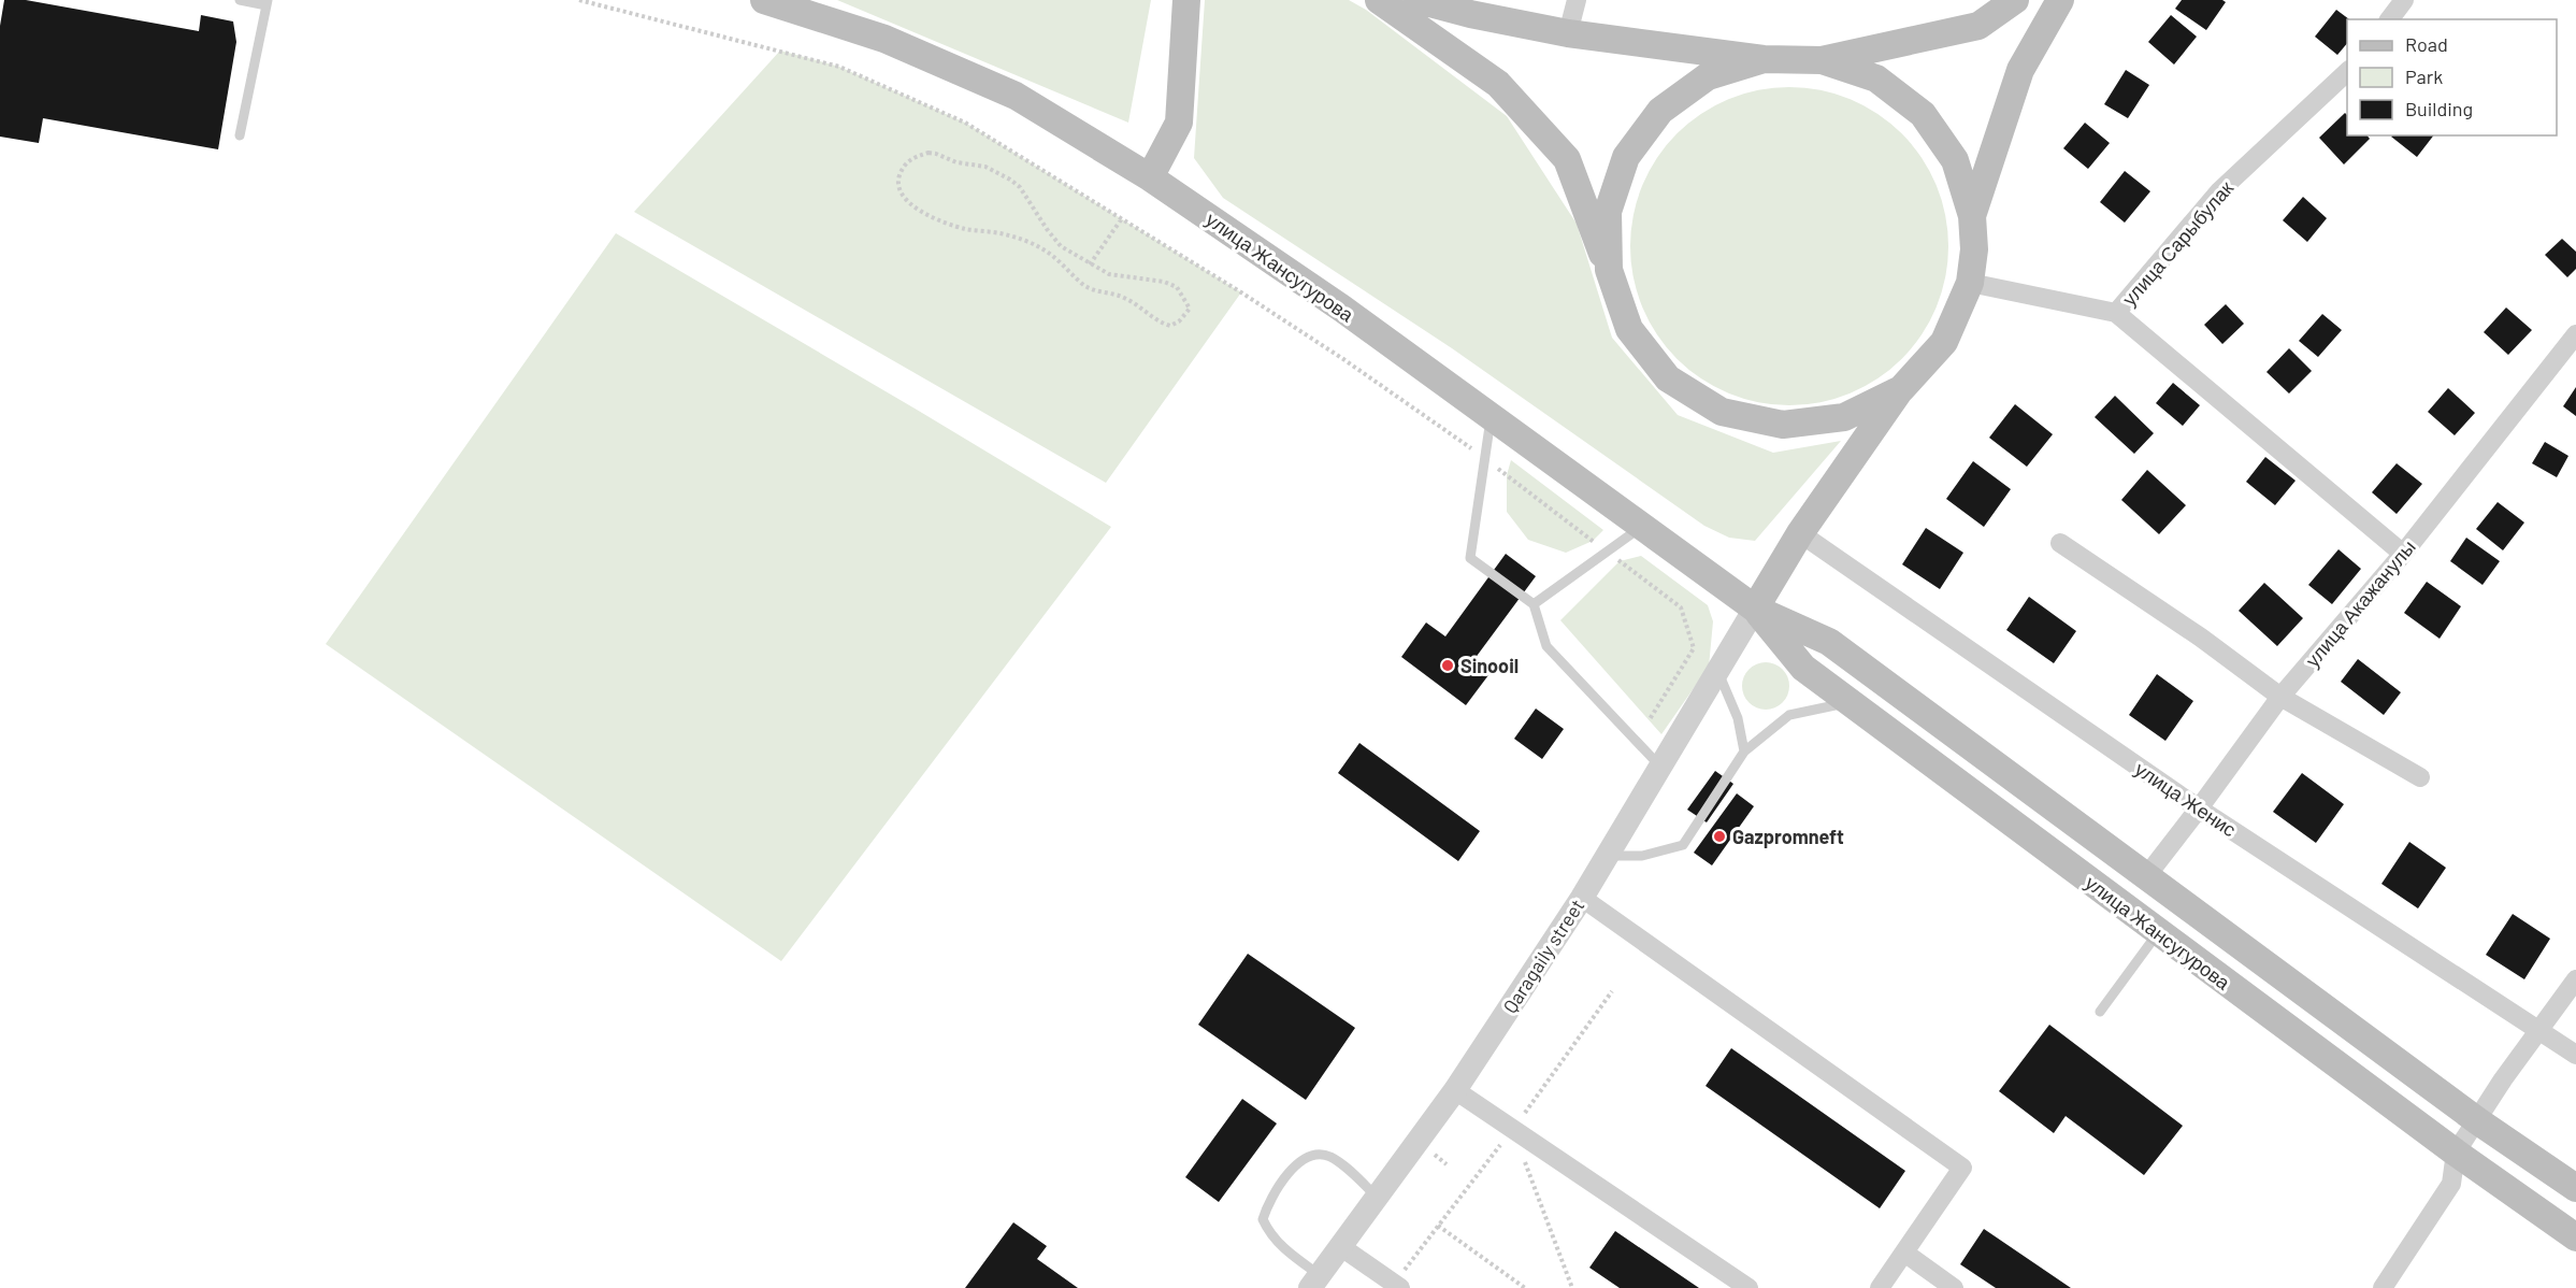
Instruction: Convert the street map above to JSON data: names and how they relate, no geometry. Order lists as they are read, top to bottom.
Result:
{
  "streets": {
    "main road": ["улица Жансугурова"],
    "street": [
      "улица Сарыбулак",
      "улица Акажанулы",
      "улица Женис",
      "Qaragaily street"
    ]
  },
  "crossings": [
    ["улица Жансугурова", "улица Акажанулы"],
    ["улица Жансугурова", "Qaragaily street"],
    ["улица Акажанулы", "улица Женис"]
  ],
  "places": ["Sinooil", "Gazpromneft"],
  "legend": ["Road", "Park", "Building"]
}
